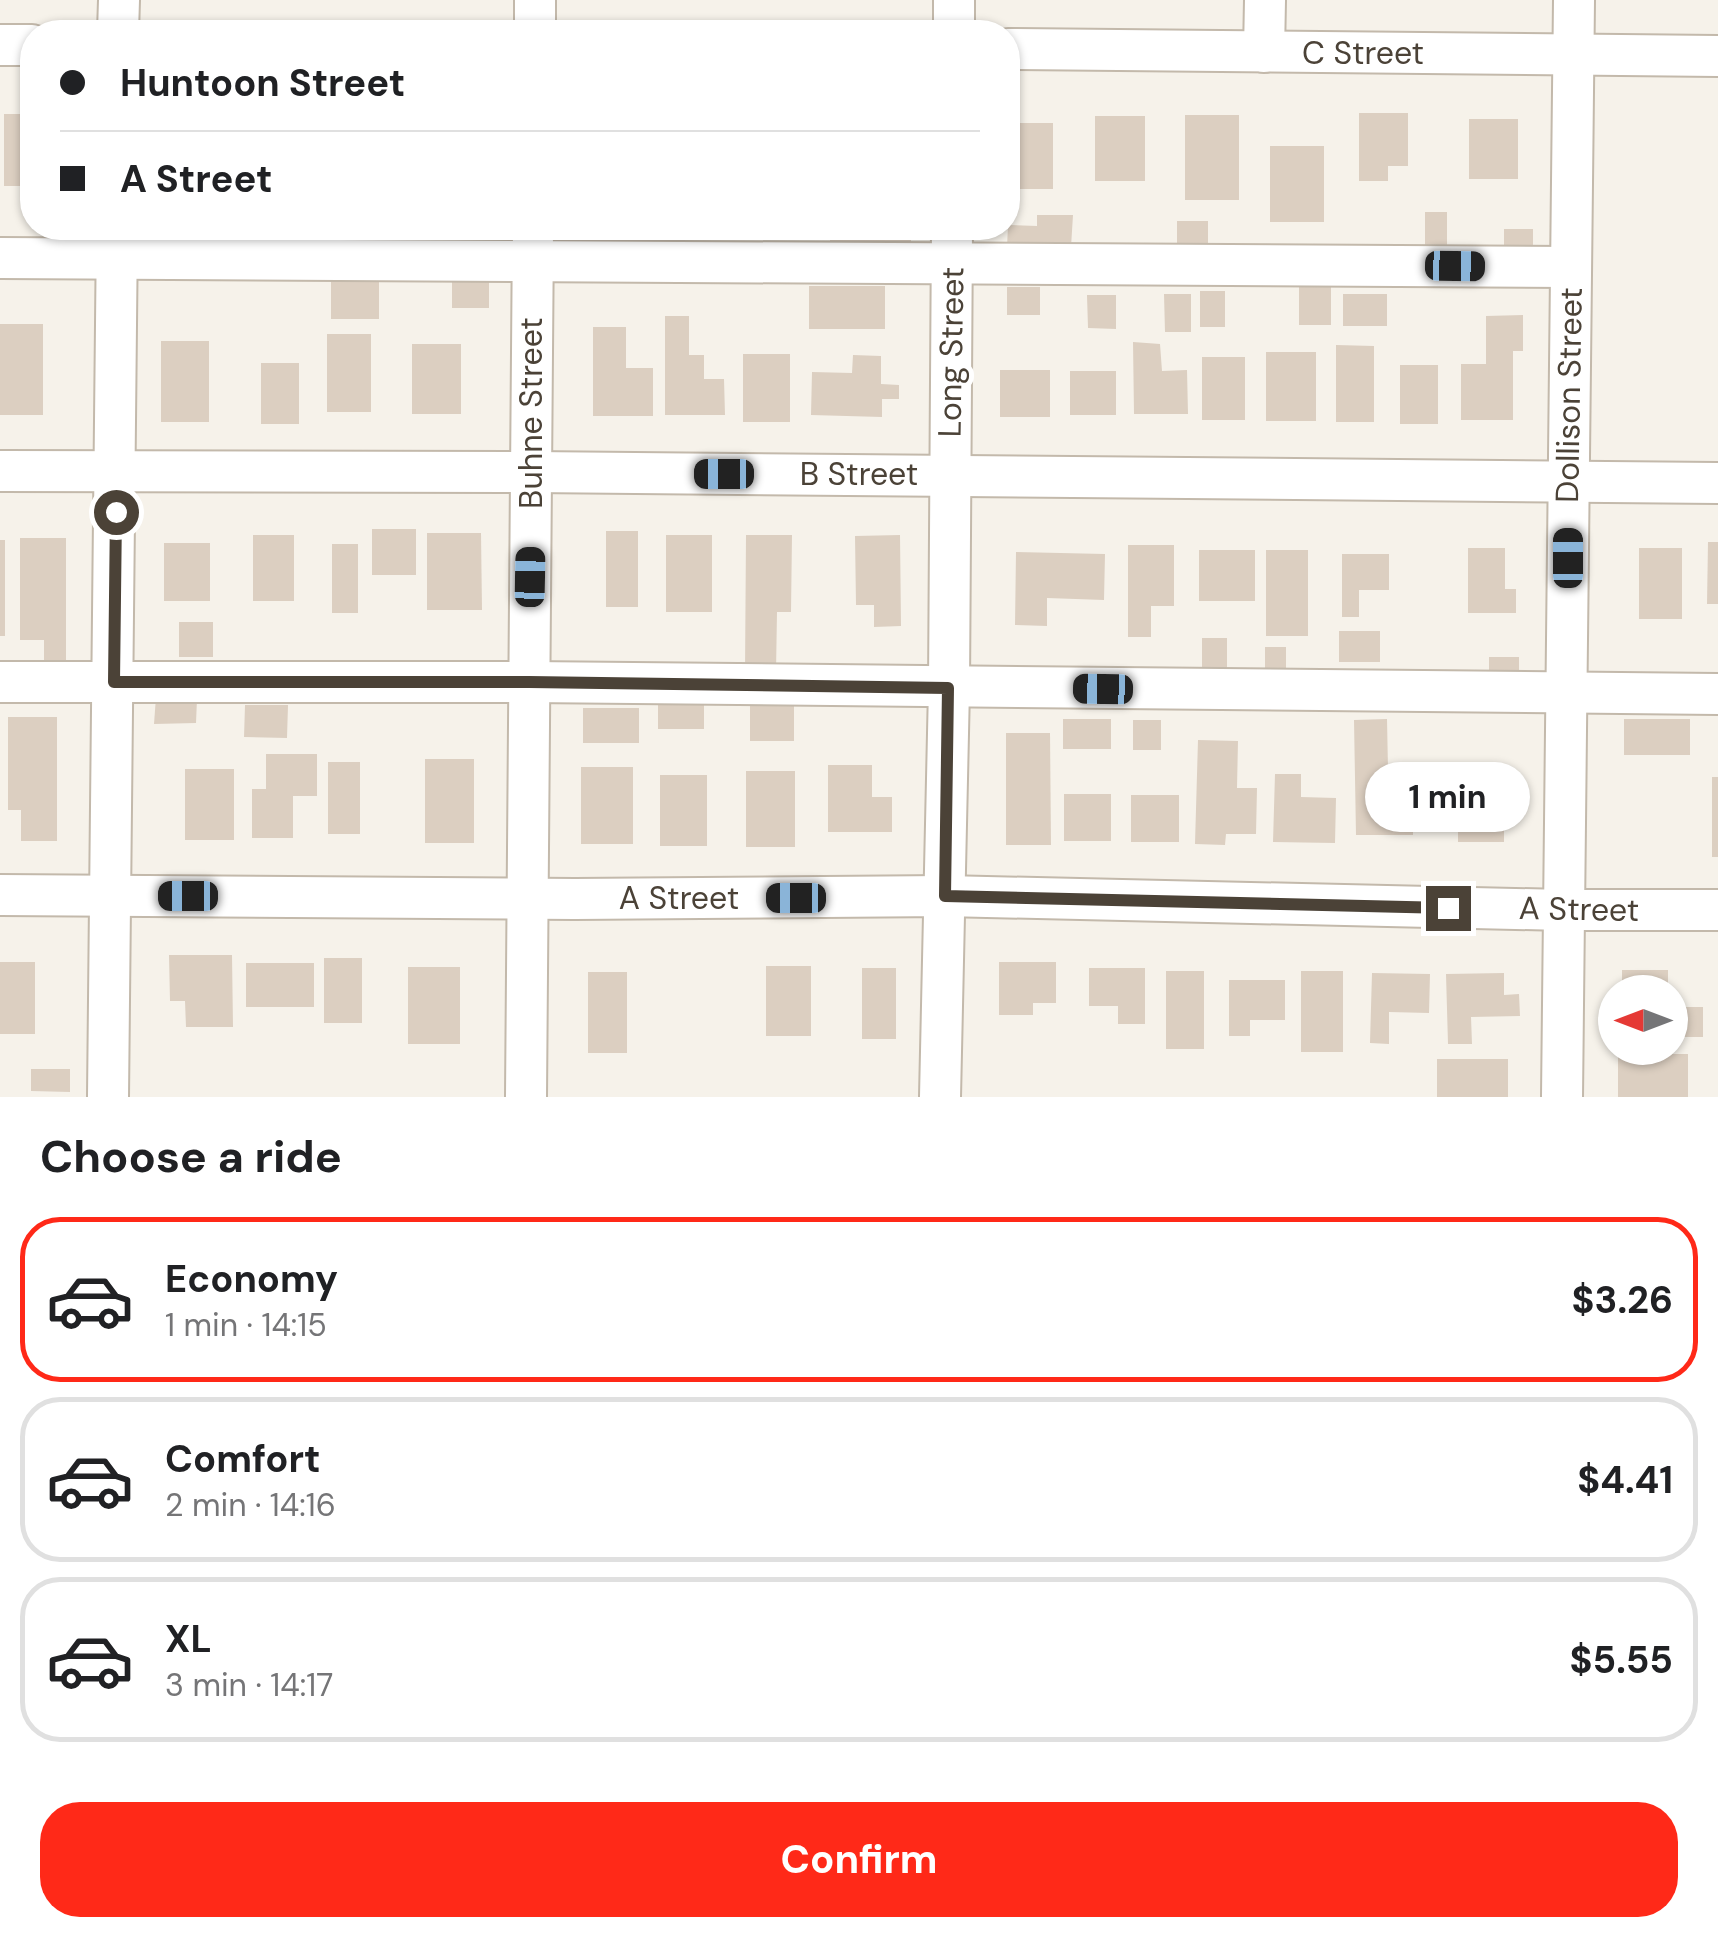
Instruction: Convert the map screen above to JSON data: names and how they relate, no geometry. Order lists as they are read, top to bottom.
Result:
{
  "streets": {
    "street": [
      "C Street",
      "Long Street",
      "Dollison Street",
      "Buhne Street",
      "B Street",
      "A Street"
    ]
  },
  "crossings": [
    ["C Street", "Dollison Street"],
    ["Long Street", "B Street"],
    ["Long Street", "A Street"],
    ["Dollison Street", "B Street"],
    ["Dollison Street", "A Street"],
    ["Buhne Street", "B Street"],
    ["Buhne Street", "A Street"]
  ],
  "north": "left",
  "page": {
    "banner": ["Huntoon Street", "A Street"],
    "bubble": "1 min",
    "heading": "Choose a ride",
    "list": [
      {
        "name": "Economy",
        "note": "1 min · 14:15",
        "value": "$3.26"
      },
      {
        "name": "Comfort",
        "note": "2 min · 14:16",
        "value": "$4.41"
      },
      {
        "name": "XL",
        "note": "3 min · 14:17",
        "value": "$5.55"
      }
    ],
    "buttons": "Confirm"
  }
}
